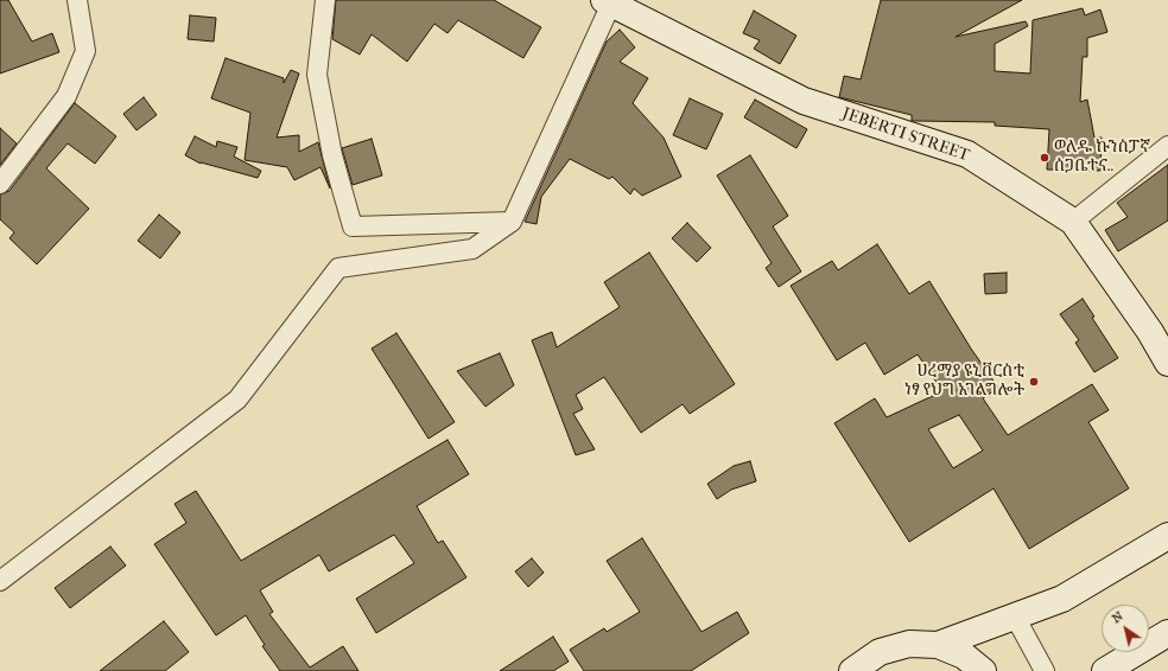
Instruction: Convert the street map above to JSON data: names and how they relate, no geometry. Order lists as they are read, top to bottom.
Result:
{
  "streets": {
    "street": ["JEBERTI STREET"]
  },
  "places": ["ወለዱ ኩንስፓኛ ሰጋቤተና..", "ሀረማያ ዩኒቨርስቲ ነፃ የህግ አገልግሎት"],
  "north": "top left"
}
